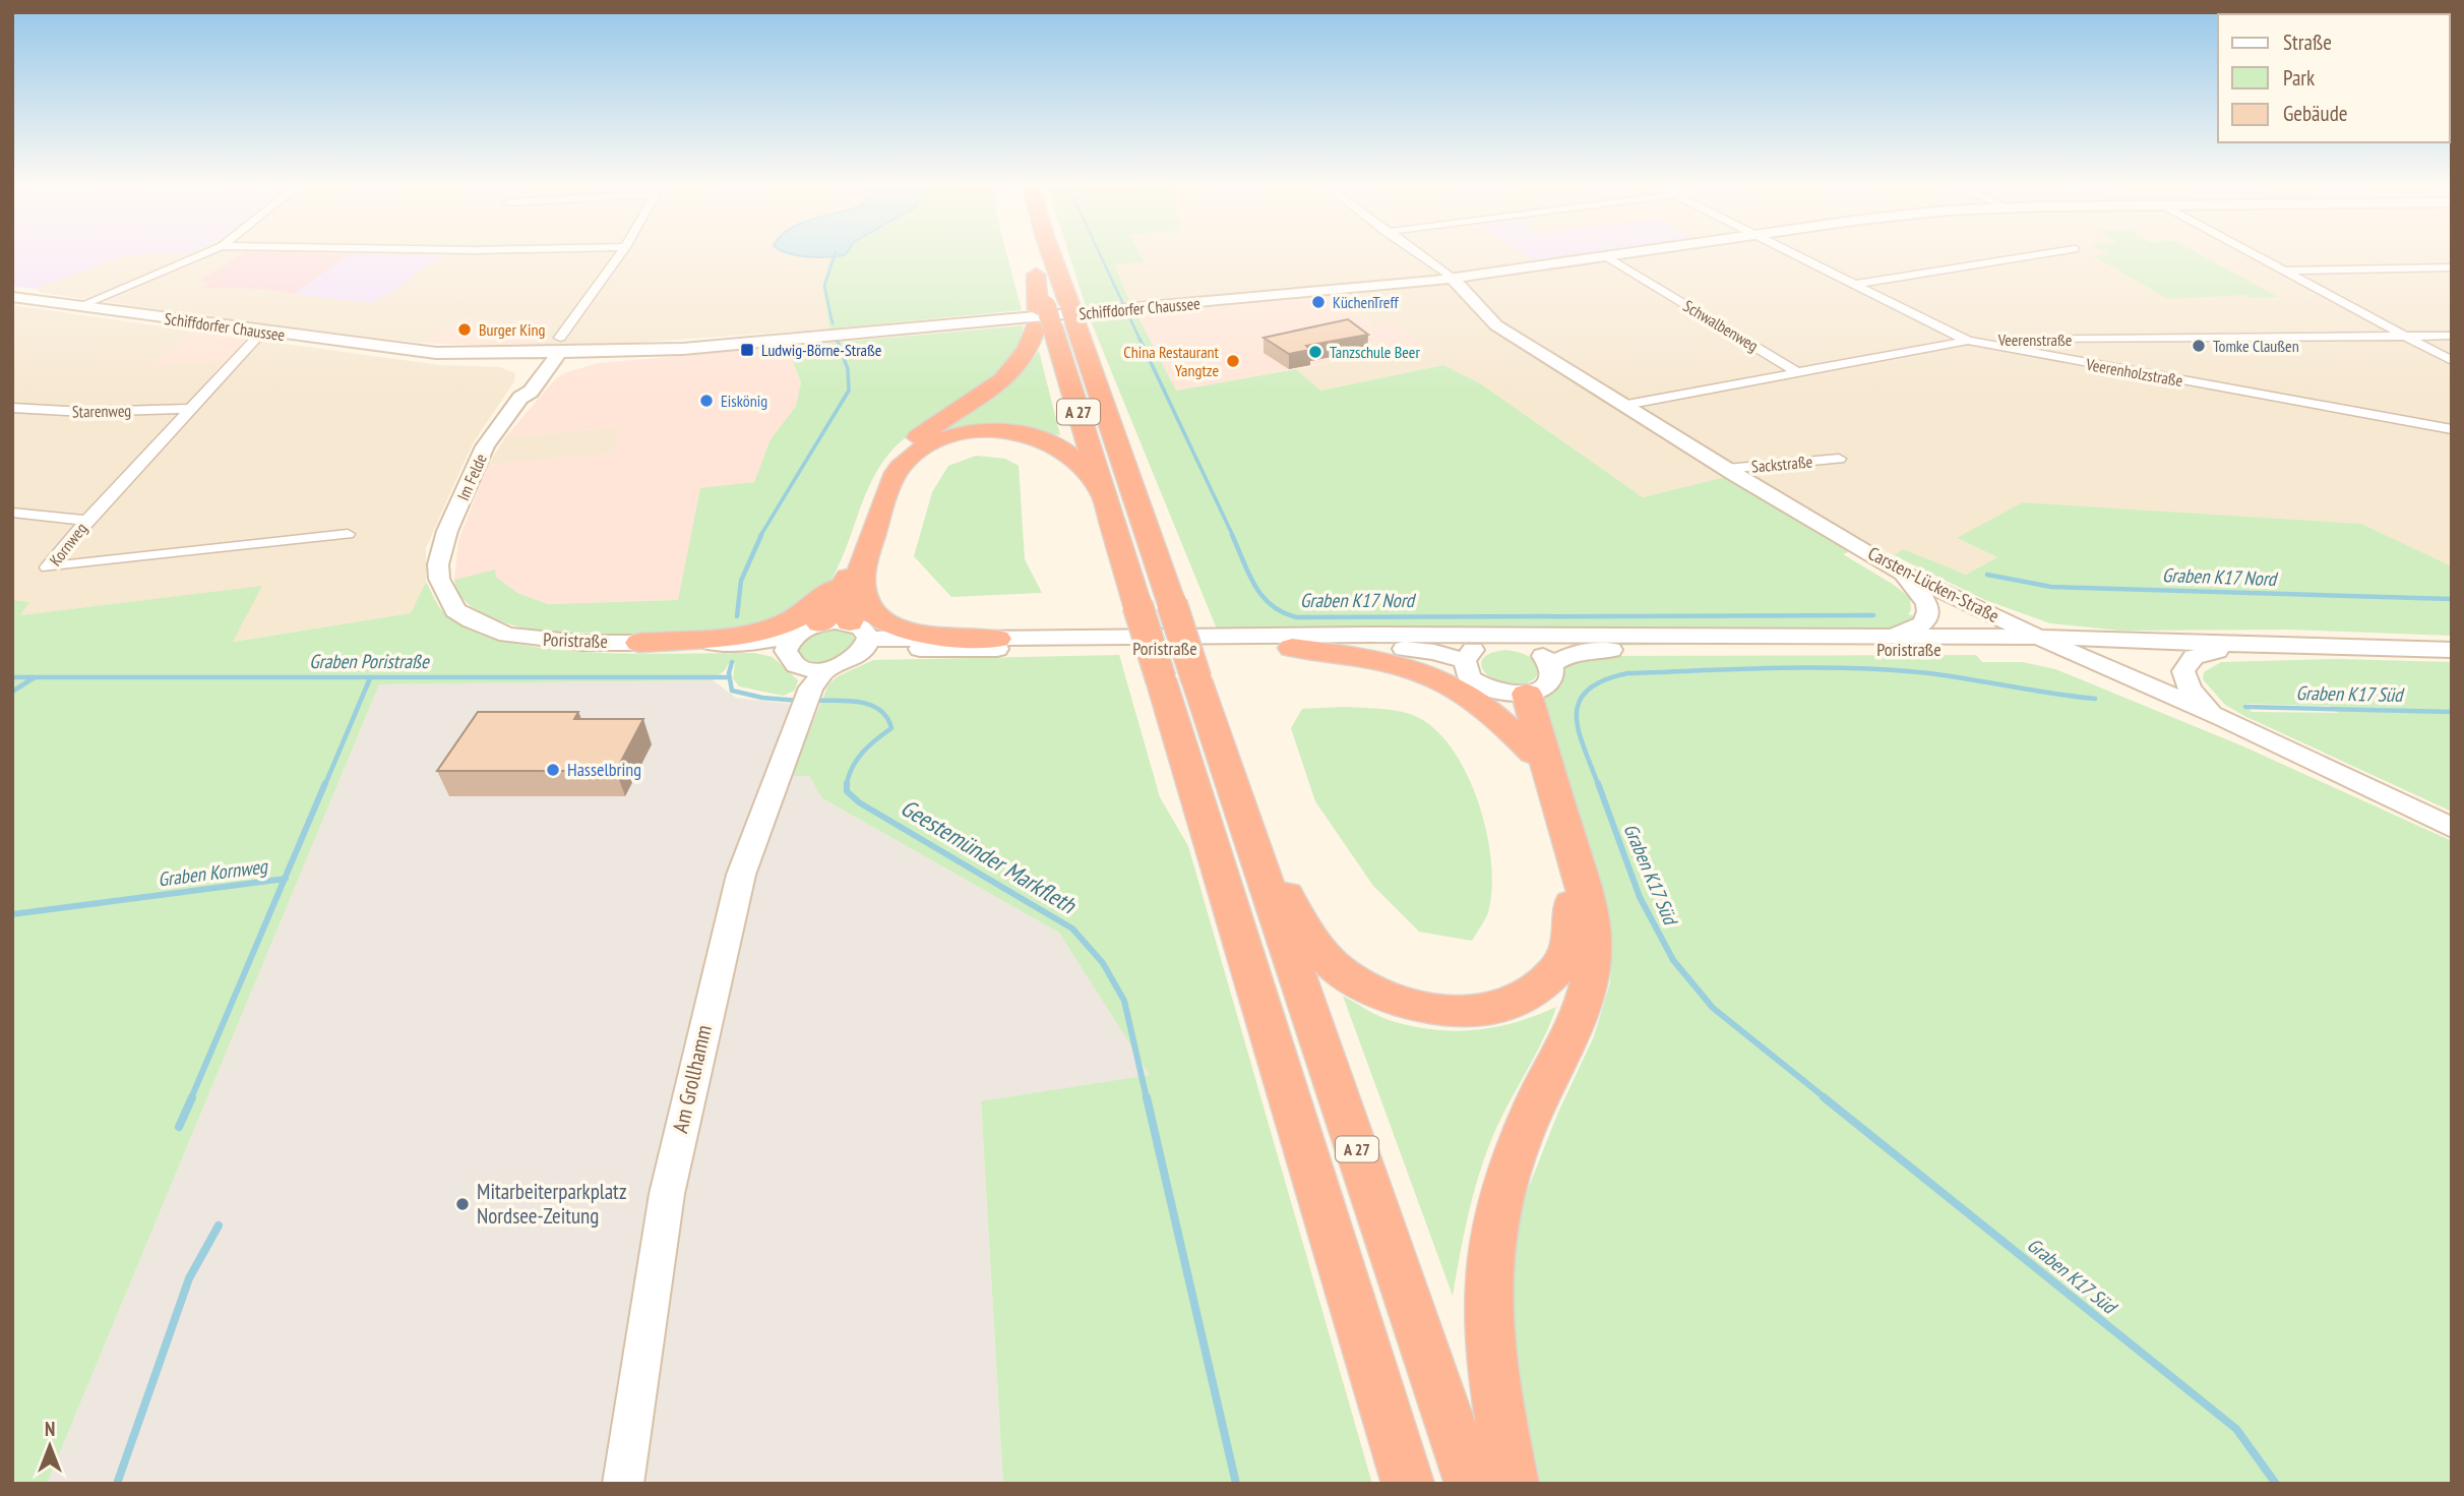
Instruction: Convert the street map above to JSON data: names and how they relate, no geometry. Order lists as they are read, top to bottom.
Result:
{
  "streets": {
    "highway": ["A 27"],
    "main road": [
      "Schiffdorfer Chaussee",
      "Im Felde",
      "Carsten-Lücken-Straße",
      "Poristraße",
      "Am Grollhamm"
    ],
    "street": [
      "Schwalbenweg",
      "Veerenstraße",
      "Veerenholzstraße",
      "Starenweg",
      "Sackstraße",
      "Kornweg"
    ]
  },
  "crossings": [
    ["Schiffdorfer Chaussee", "Schwalbenweg"],
    ["Schiffdorfer Chaussee", "Im Felde"],
    ["Schiffdorfer Chaussee", "Kornweg"],
    ["Schiffdorfer Chaussee", "Carsten-Lücken-Straße"],
    ["Schwalbenweg", "Veerenstraße"],
    ["Veerenstraße", "Veerenholzstraße"],
    ["Veerenstraße", "Carsten-Lücken-Straße"],
    ["Starenweg", "Kornweg"],
    ["Sackstraße", "Carsten-Lücken-Straße"],
    ["Im Felde", "Poristraße"],
    ["Carsten-Lücken-Straße", "Poristraße"],
    ["Poristraße", "Am Grollhamm"]
  ],
  "water": [
    "Graben K17 Nord",
    "Graben Poristraße",
    "Graben K17 Süd",
    "Geestemünder Markfleth",
    "Graben Kornweg"
  ],
  "places": {
    "other": [
      "KüchenTreff",
      "Burger King",
      "Tomke Claußen",
      "Tanzschule Beer",
      "China Restaurant Yangtze",
      "Eiskönig",
      "Hasselbring",
      "Mitarbeiterparkplatz Nordsee-Zeitung"
    ],
    "transit": ["Ludwig-Börne-Straße"]
  },
  "legend": ["Straße", "Park", "Gebäude"],
  "north": "top"
}
